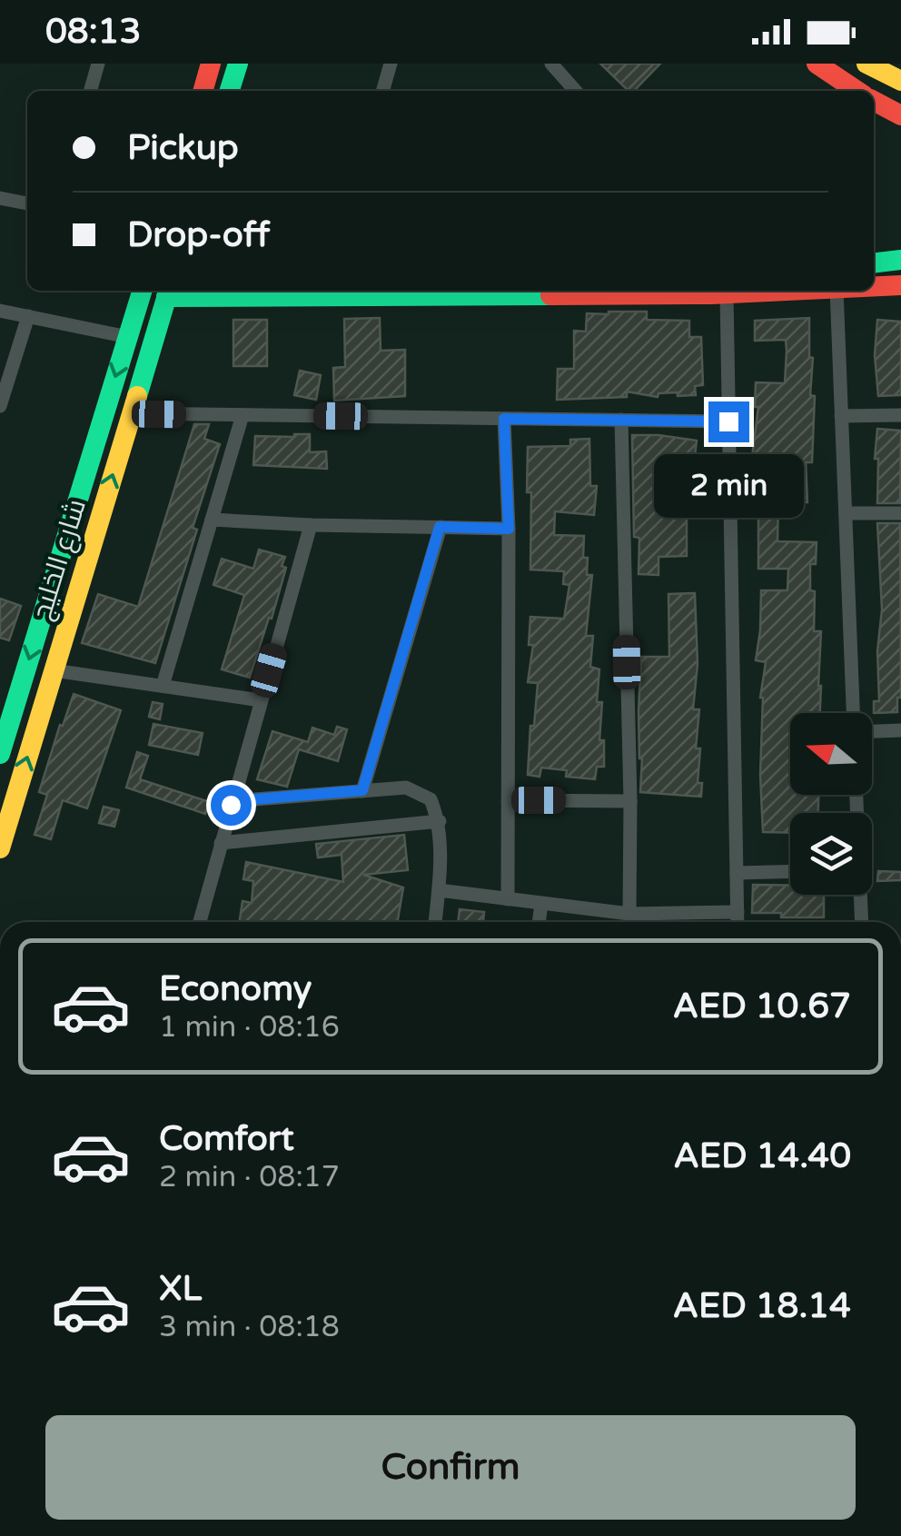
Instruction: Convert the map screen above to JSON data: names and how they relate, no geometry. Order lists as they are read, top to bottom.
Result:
{
  "streets": {
    "street": ["شارع الخليج"]
  },
  "north": "left",
  "page": {
    "status": "08:13",
    "banner": ["Pickup", "Drop-off"],
    "bubble": "2 min",
    "list": [
      {
        "name": "Economy",
        "note": "1 min · 08:16",
        "value": "AED 10.67"
      },
      {
        "name": "Comfort",
        "note": "2 min · 08:17",
        "value": "AED 14.40"
      },
      {
        "name": "XL",
        "note": "3 min · 08:18",
        "value": "AED 18.14"
      }
    ],
    "buttons": "Confirm"
  }
}
